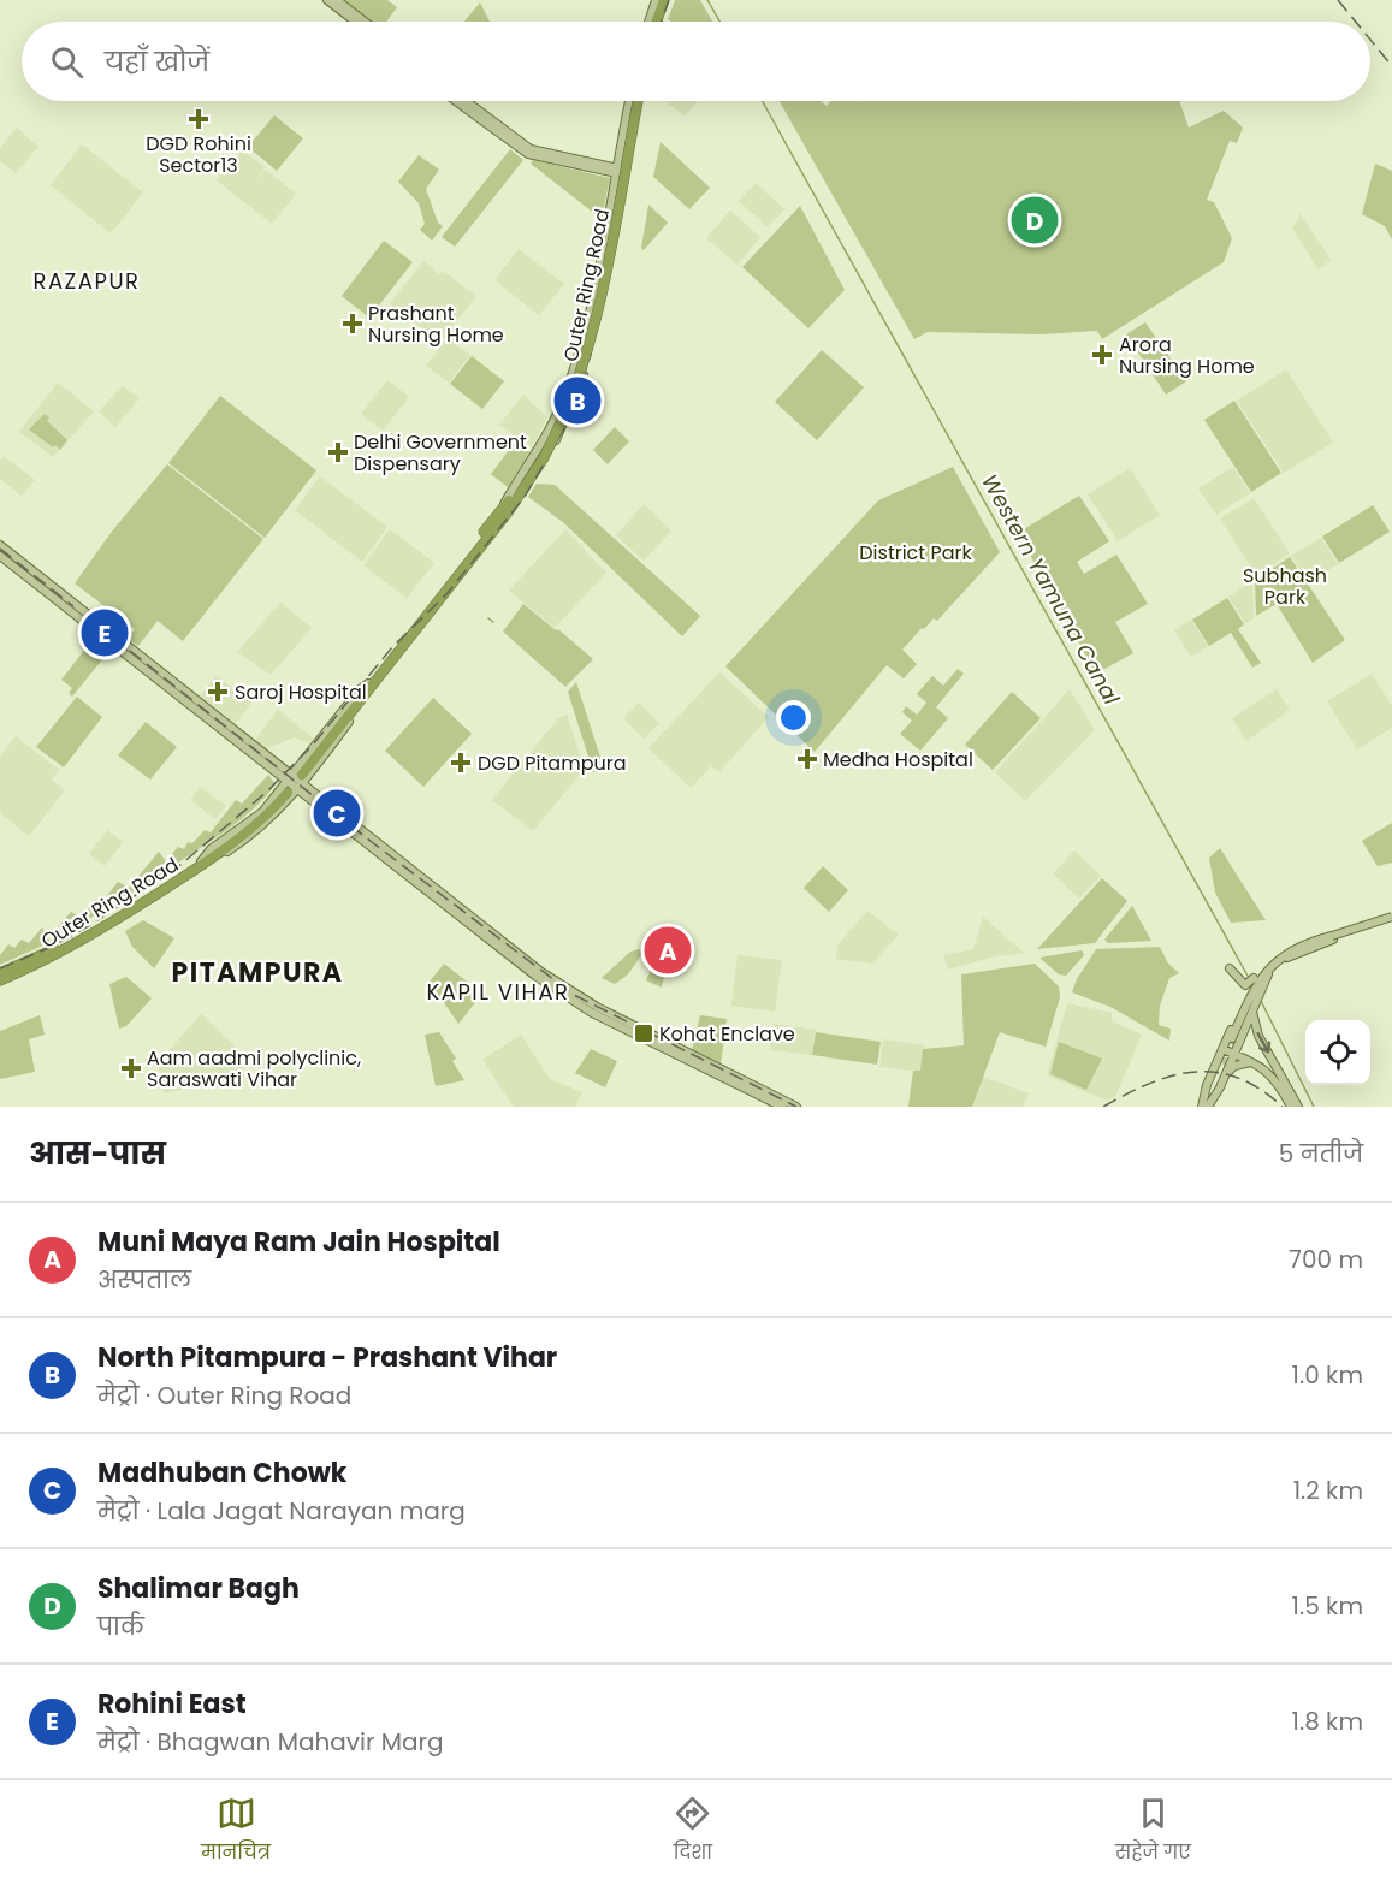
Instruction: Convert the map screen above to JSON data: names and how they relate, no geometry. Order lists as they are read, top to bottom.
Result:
{
  "streets": {
    "highway": ["Outer Ring Road"]
  },
  "districts": ["RAZAPUR", "PITAMPURA", "KAPIL VIHAR"],
  "water": ["Western Yamuna Canal"],
  "parks": ["District Park", "Subhash Park"],
  "places": {
    "health": [
      "DGD Rohini Sector13",
      "Prashant Nursing Home",
      "Arora Nursing Home",
      "Delhi Government Dispensary",
      "Saroj Hospital",
      "Medha Hospital",
      "DGD Pitampura",
      "Aam aadmi polyclinic, Saraswati Vihar"
    ],
    "transit": ["Kohat Enclave"]
  },
  "page": {
    "search": "यहाँ खोजें",
    "pins": [
      "D",
      "B",
      "E",
      "C",
      "A"
    ],
    "heading": ["आस-पास", "5 नतीजे"],
    "list": [
      {
        "mark": "A",
        "name": "Muni Maya Ram Jain Hospital",
        "note": "अस्पताल",
        "value": "700 m"
      },
      {
        "mark": "B",
        "name": "North Pitampura - Prashant Vihar",
        "note": "मेट्रो · Outer Ring Road",
        "value": "1.0 km"
      },
      {
        "mark": "C",
        "name": "Madhuban Chowk",
        "note": "मेट्रो · Lala Jagat Narayan marg",
        "value": "1.2 km"
      },
      {
        "mark": "D",
        "name": "Shalimar Bagh",
        "note": "पार्क",
        "value": "1.5 km"
      },
      {
        "mark": "E",
        "name": "Rohini East",
        "note": "मेट्रो · Bhagwan Mahavir Marg",
        "value": "1.8 km"
      }
    ],
    "nav": ["मानचित्र", "दिशा", "सहेजे गए"]
  }
}
